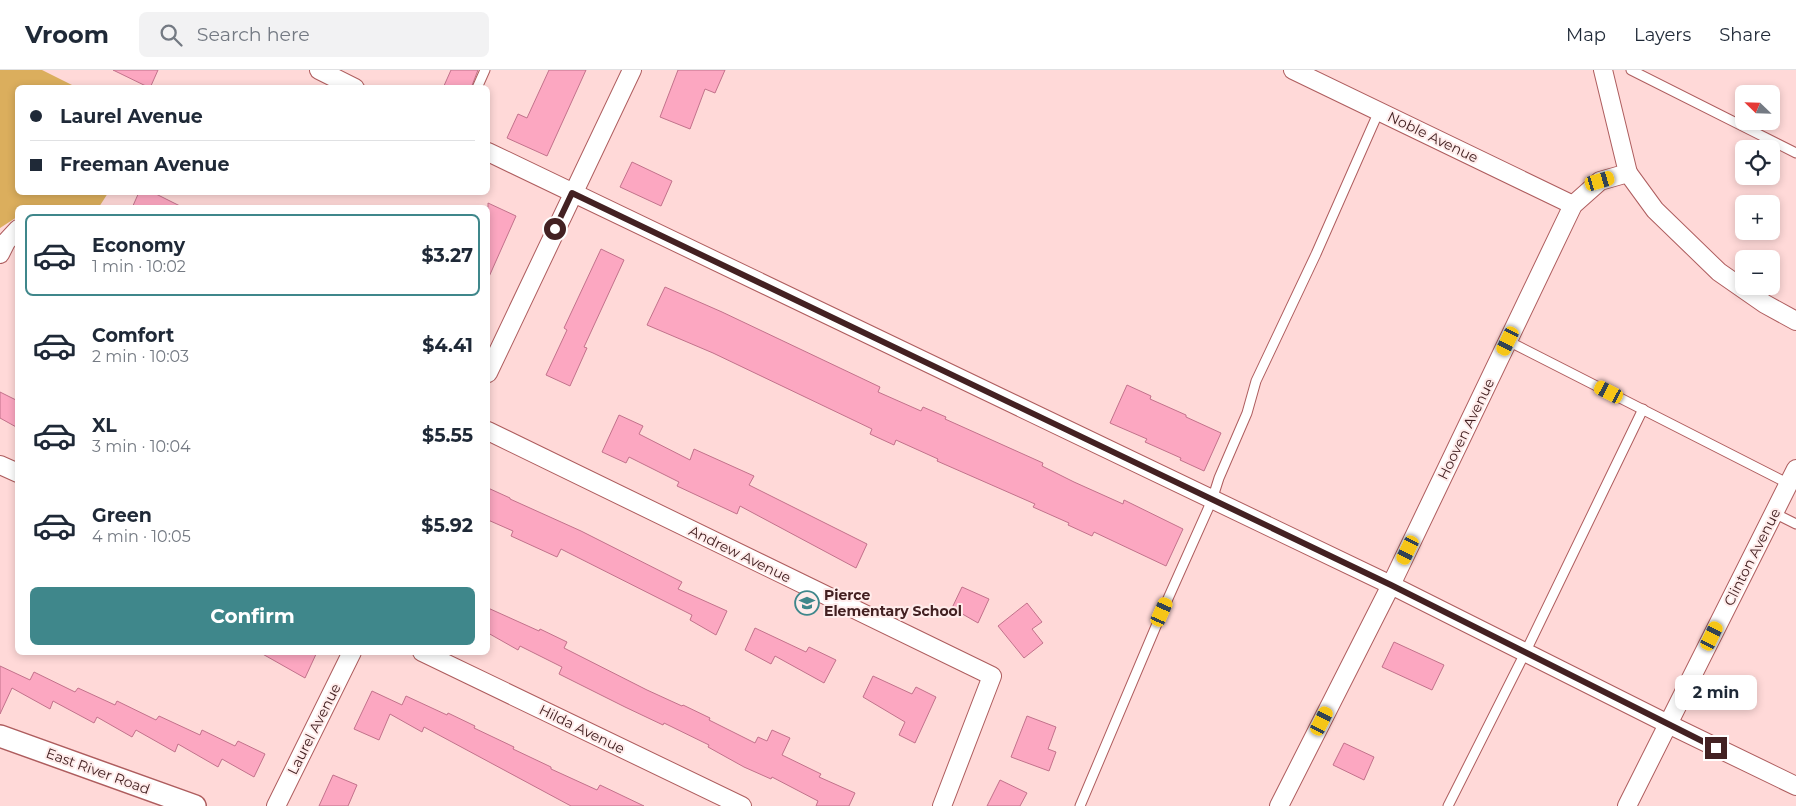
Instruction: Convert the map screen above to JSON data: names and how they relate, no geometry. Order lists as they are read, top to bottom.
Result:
{
  "streets": {
    "street": [
      "Noble Avenue",
      "Hooven Avenue",
      "Andrew Avenue",
      "Clinton Avenue",
      "Laurel Avenue",
      "Hilda Avenue",
      "East River Road"
    ]
  },
  "crossings": [
    ["Noble Avenue", "Hooven Avenue"]
  ],
  "places": {
    "school or university": ["Pierce Elementary School"]
  },
  "north": "top left",
  "page": {
    "header": "Vroom",
    "search": "Search here",
    "nav": ["Map", "Layers", "Share"],
    "map_buttons": ["+", "−"],
    "banner": ["Laurel Avenue", "Freeman Avenue"],
    "list": [
      {
        "name": "Economy",
        "note": "1 min · 10:02",
        "value": "$3.27"
      },
      {
        "name": "Comfort",
        "note": "2 min · 10:03",
        "value": "$4.41"
      },
      {
        "name": "XL",
        "note": "3 min · 10:04",
        "value": "$5.55"
      },
      {
        "name": "Green",
        "note": "4 min · 10:05",
        "value": "$5.92"
      }
    ],
    "buttons": "Confirm",
    "bubble": "2 min"
  }
}
